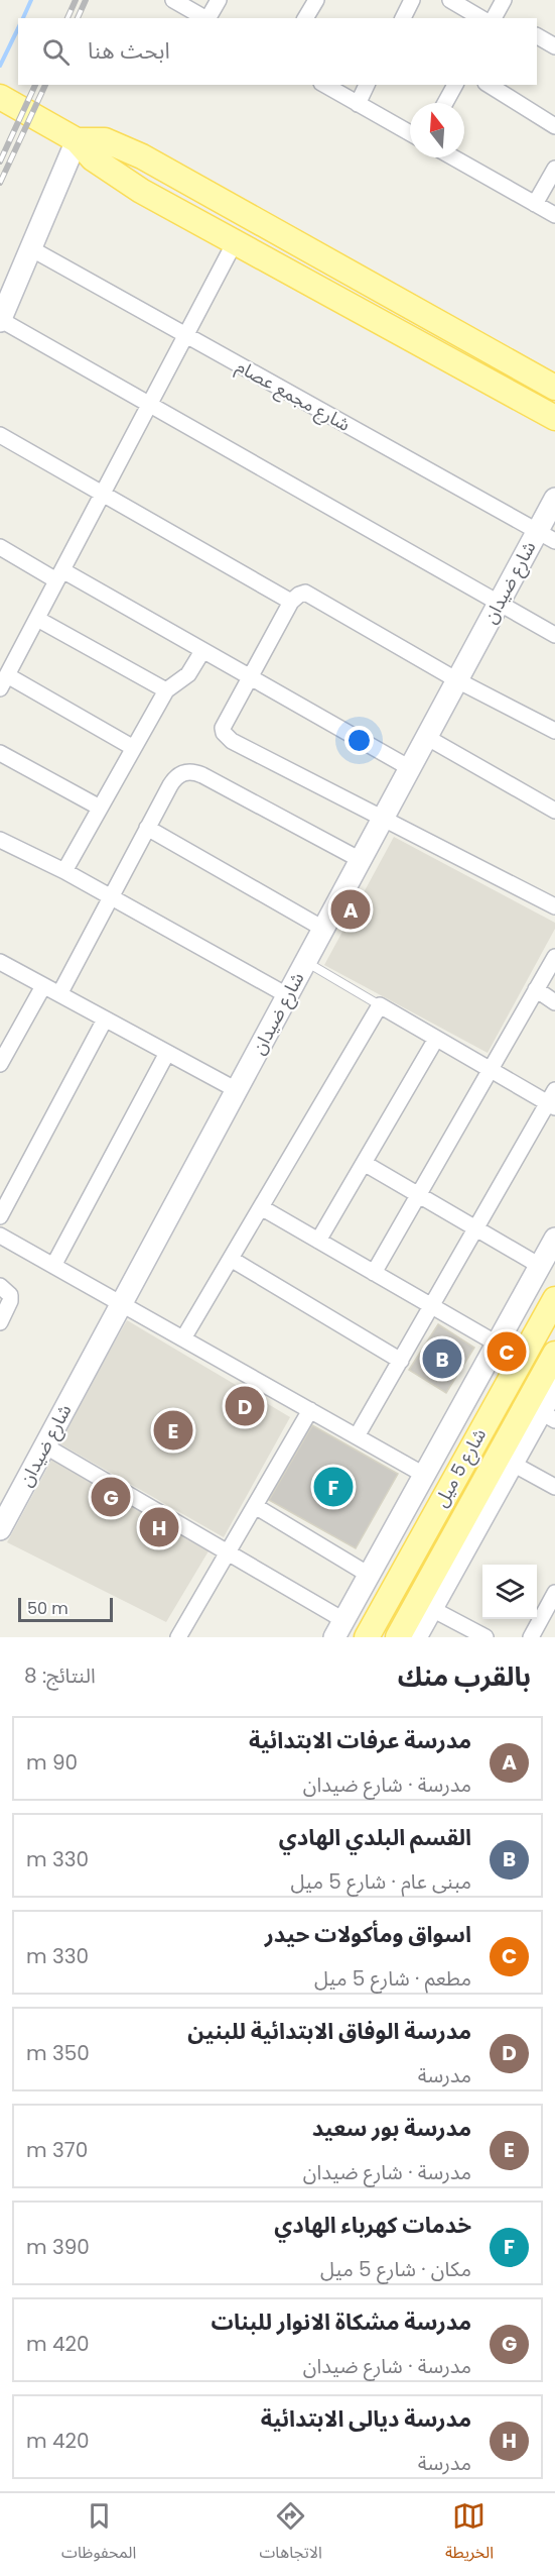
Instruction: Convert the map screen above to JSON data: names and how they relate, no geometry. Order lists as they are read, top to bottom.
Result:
{
  "streets": {
    "main road": ["شارع 5 ميل"],
    "street": ["شارع مجمع عصام", "شارع ضيدان"]
  },
  "crossings": [
    ["شارع مجمع عصام", "شارع ضيدان"]
  ],
  "scale_bar": "50 m",
  "north": "top",
  "page": {
    "search": "ابحث هنا",
    "pins": [
      "A",
      "C",
      "B",
      "D",
      "E",
      "F",
      "G",
      "H"
    ],
    "scale": "50 m",
    "heading": ["بالقرب منك", "النتائج: 8"],
    "list": [
      {
        "mark": "A",
        "name": "مدرسة عرفات الابتدائية",
        "note": "مدرسة · شارع ضيدان",
        "value": "90 m"
      },
      {
        "mark": "B",
        "name": "القسم البلدي الهادي",
        "note": "مبنى عام · شارع 5 ميل",
        "value": "330 m"
      },
      {
        "mark": "C",
        "name": "اسواق ومأكولات حيدر",
        "note": "مطعم · شارع 5 ميل",
        "value": "330 m"
      },
      {
        "mark": "D",
        "name": "مدرسة الوفاق الابتدائية للبنين",
        "note": "مدرسة",
        "value": "350 m"
      },
      {
        "mark": "E",
        "name": "مدرسة بور سعيد",
        "note": "مدرسة · شارع ضيدان",
        "value": "370 m"
      },
      {
        "mark": "F",
        "name": "خدمات كهرباء الهادي",
        "note": "مكان · شارع 5 ميل",
        "value": "390 m"
      },
      {
        "mark": "G",
        "name": "مدرسة مشكاة الانوار للبنات",
        "note": "مدرسة · شارع ضيدان",
        "value": "420 m"
      },
      {
        "mark": "H",
        "name": "مدرسة ديالى الابتدائية",
        "note": "مدرسة",
        "value": "420 m"
      }
    ],
    "nav": ["الخريطة", "الاتجاهات", "المحفوظات"]
  }
}
